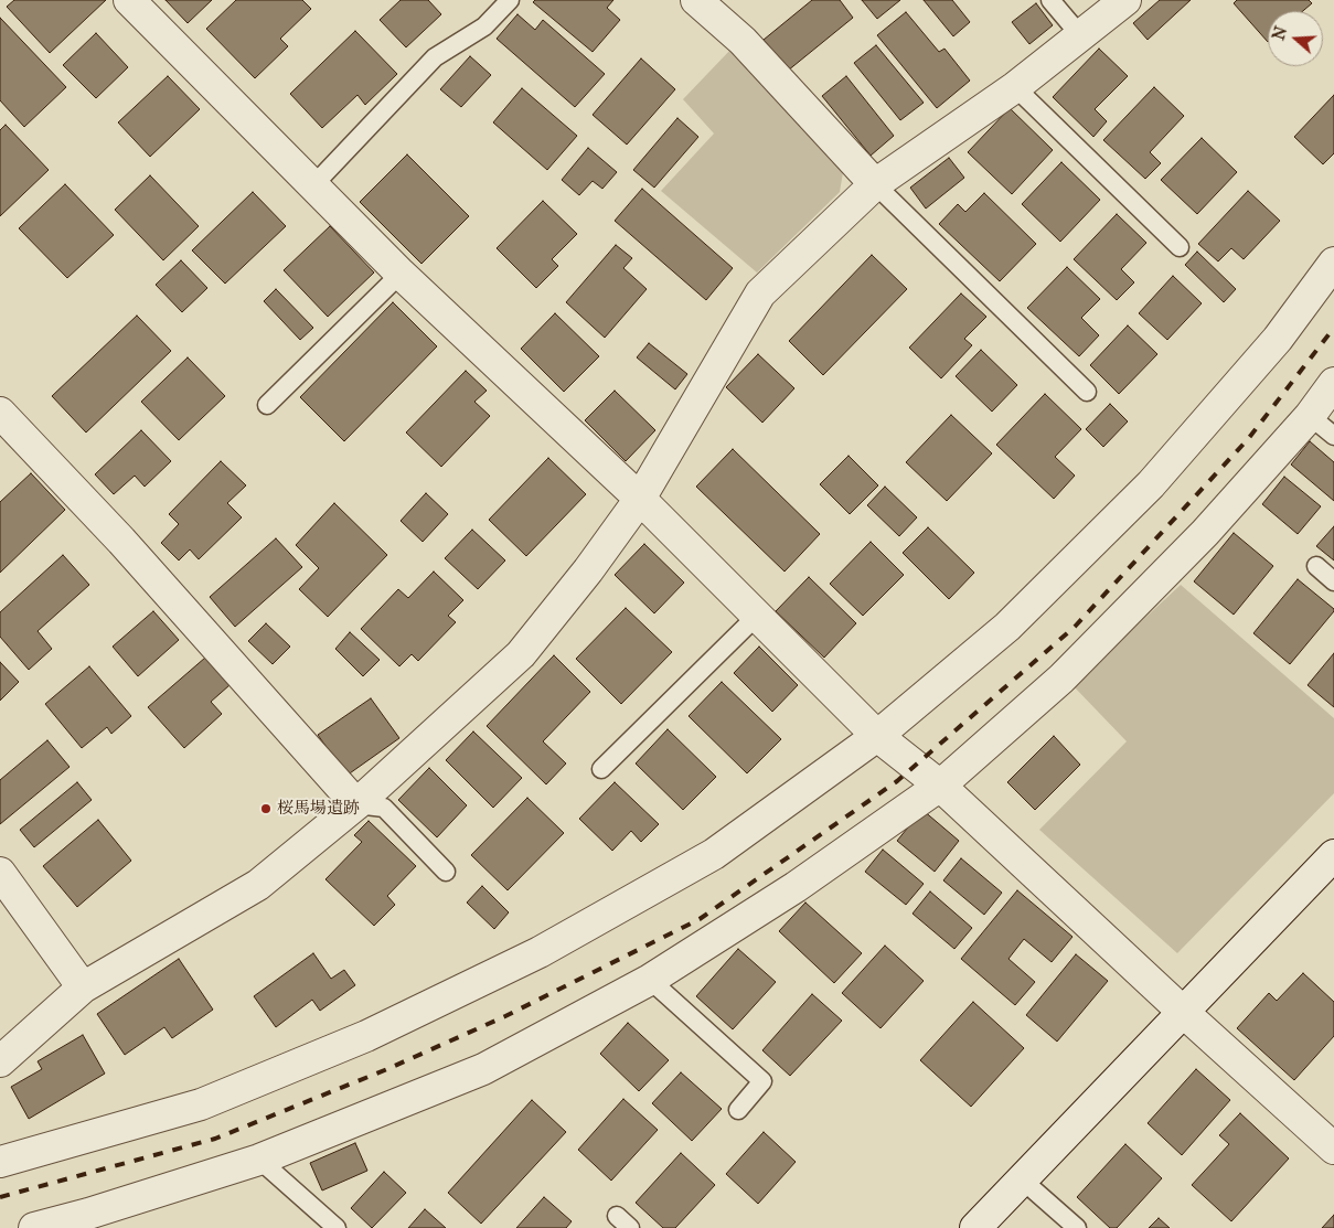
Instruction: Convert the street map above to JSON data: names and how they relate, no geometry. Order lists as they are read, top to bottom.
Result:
{
  "places": ["桜馬場遺跡"],
  "north": "left"
}
